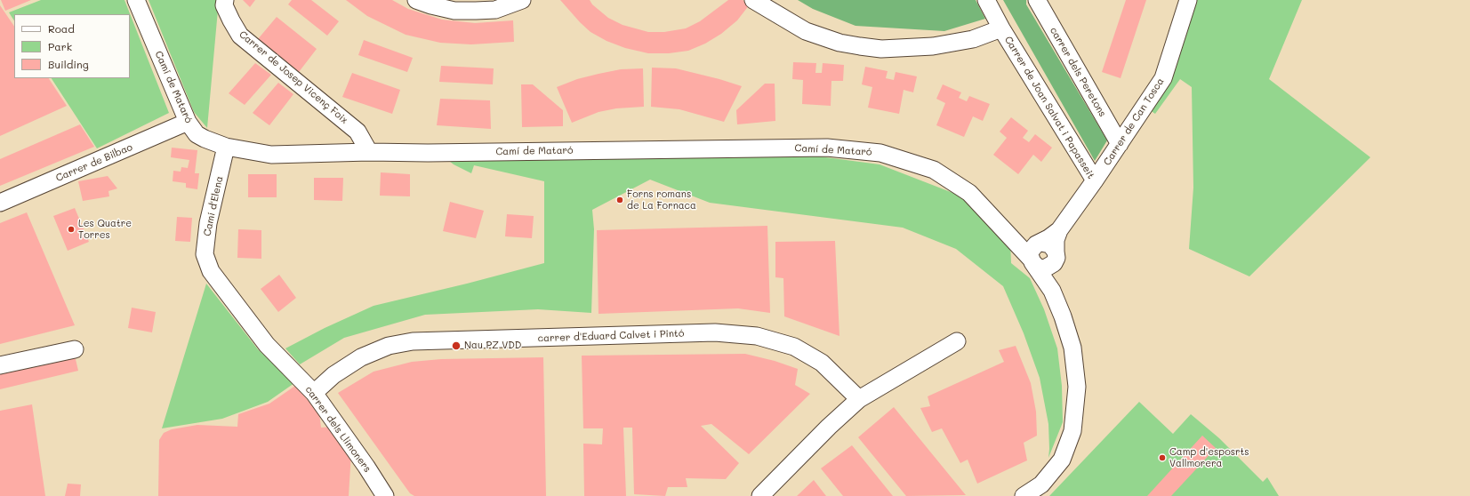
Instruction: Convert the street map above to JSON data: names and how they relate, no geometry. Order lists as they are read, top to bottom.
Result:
{
  "streets": {
    "street": [
      "carrer dels Peretons",
      "Carrer de Josep Vicenç Foix",
      "Camí de Mataró",
      "Carrer de Joan Salvat i Papasseit",
      "Carrer de Can Tosca",
      "Carrer de Bilbao",
      "Camí d'Elena",
      "carrer d'Eduard Calvet i Pintó",
      "carrer dels Llimoners"
    ]
  },
  "crossings": [
    ["carrer dels Peretons", "Carrer de Can Tosca"],
    ["Carrer de Josep Vicenç Foix", "Camí de Mataró"],
    ["Camí de Mataró", "Carrer de Joan Salvat i Papasseit"],
    ["Camí de Mataró", "Carrer de Bilbao"],
    ["Camí de Mataró", "Camí d'Elena"],
    ["Carrer de Joan Salvat i Papasseit", "Carrer de Can Tosca"],
    ["Camí d'Elena", "carrer dels Llimoners"],
    ["carrer d'Eduard Calvet i Pintó", "carrer dels Llimoners"]
  ],
  "places": [
    "Forns romans de La Fornaca",
    "Les Quatre Torres",
    "Nau PZ VDD",
    "Camp d'esposrts Vallmorera"
  ],
  "legend": ["Road", "Park", "Building"]
}
